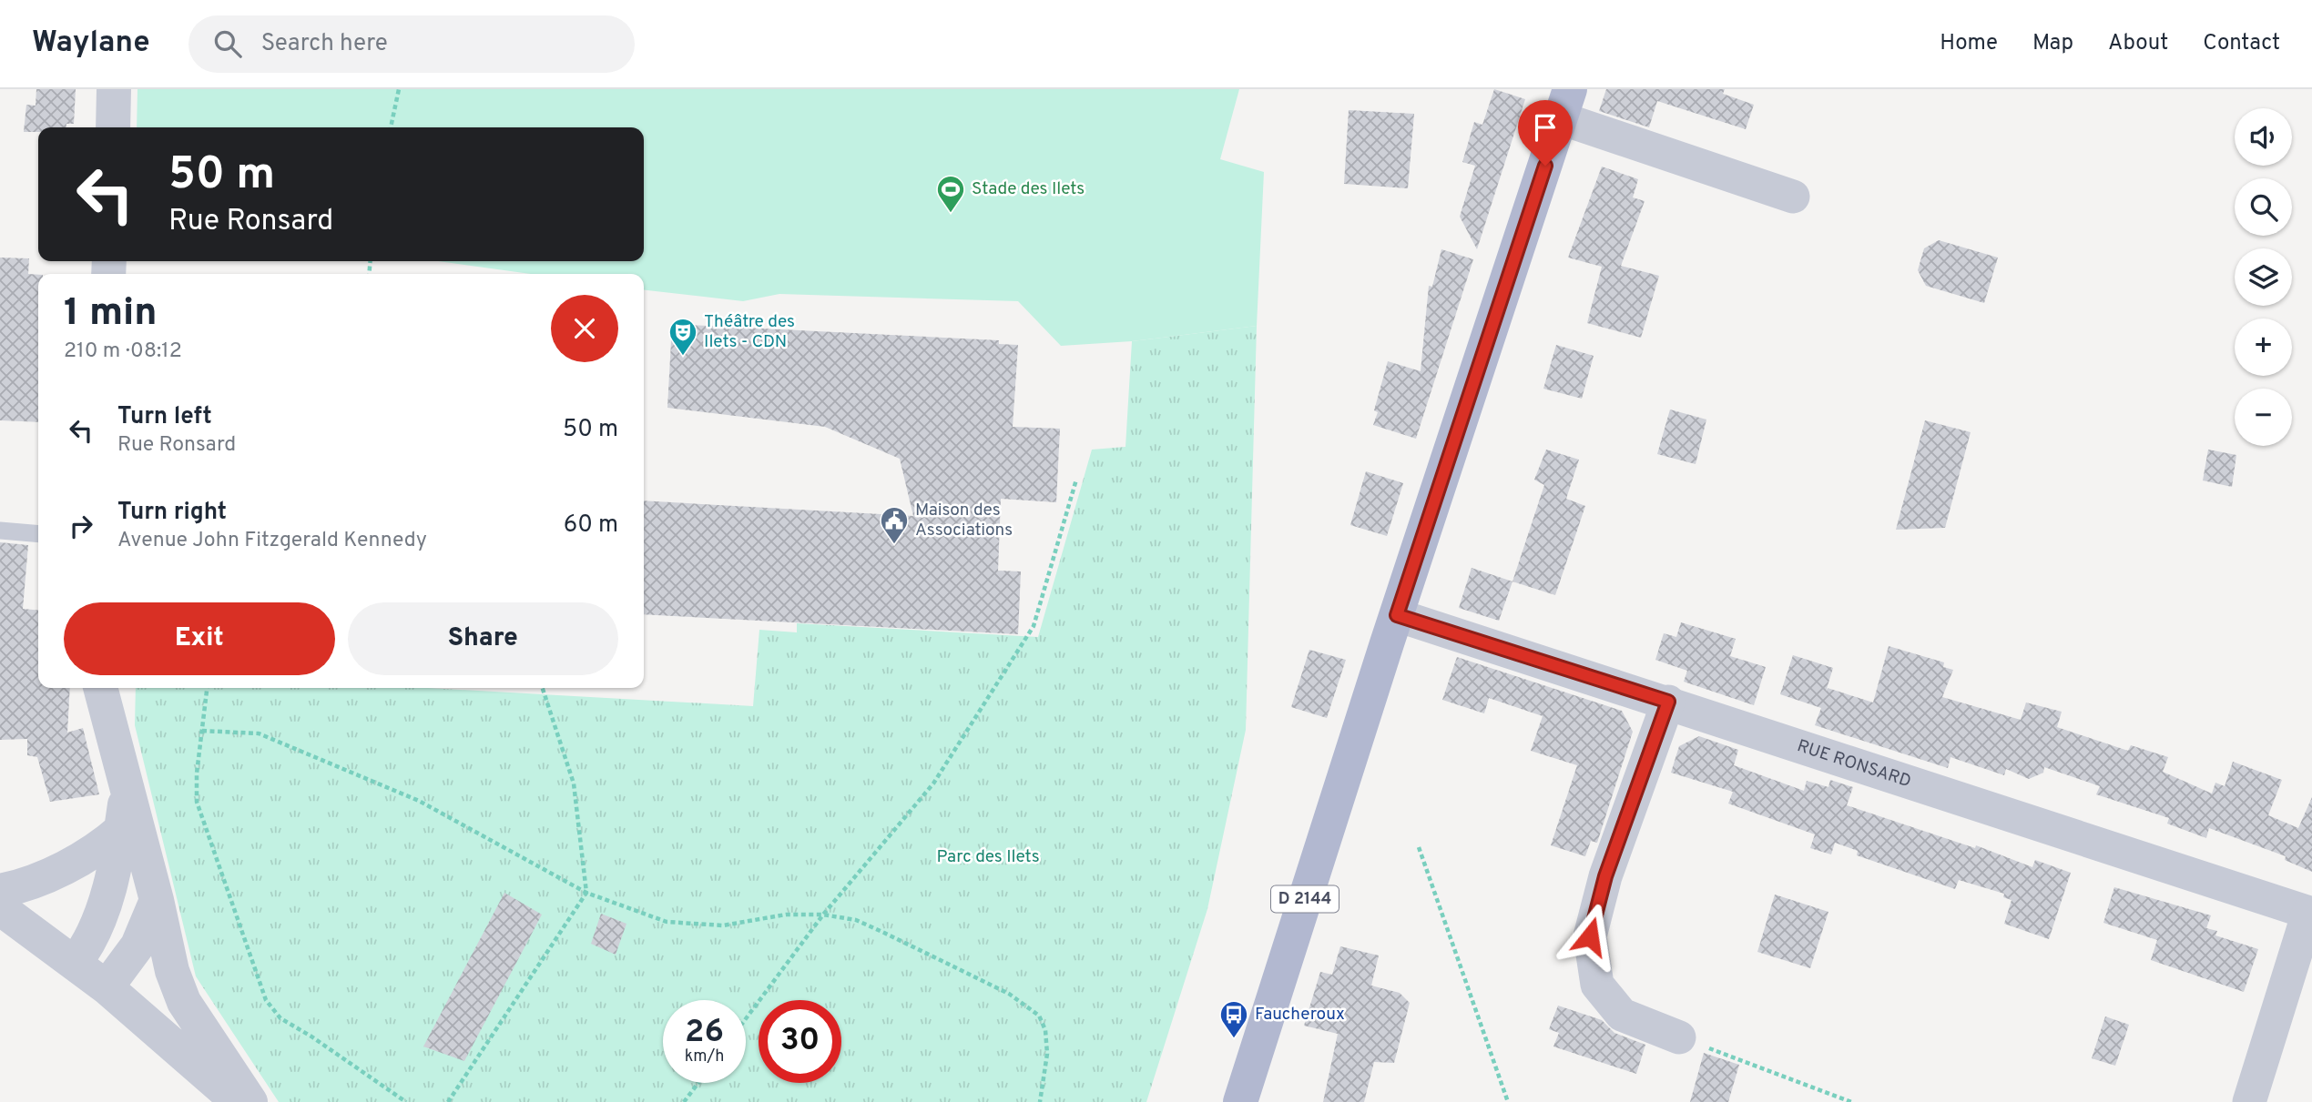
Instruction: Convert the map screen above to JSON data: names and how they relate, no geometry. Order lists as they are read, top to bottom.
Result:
{
  "streets": {
    "main road": ["D 2144"],
    "street": ["RUE RONSARD"]
  },
  "crossings": [
    ["RUE RONSARD", "D 2144"]
  ],
  "parks": ["Parc des Ilets"],
  "places": {
    "sports": ["Stade des Ilets"],
    "theatre": ["Théâtre des Ilets - CDN"],
    "public building": ["Maison des Associations"],
    "bus stop": ["Faucheroux"]
  },
  "page": {
    "header": "Waylane",
    "search": "Search here",
    "nav": [
      "Home",
      "Map",
      "About",
      "Contact"
    ],
    "map_buttons": ["+", "−"],
    "turn": ["50 m", "Rue Ronsard"],
    "heading": ["1 min", "210 m · 08:12"],
    "list": [
      {
        "name": "Turn left",
        "note": "Rue Ronsard",
        "value": "50 m"
      },
      {
        "name": "Turn right",
        "note": "Avenue John Fitzgerald Kennedy",
        "value": "60 m"
      }
    ],
    "buttons": ["Exit", "Share"],
    "speed": "26 km/h",
    "limit": "30"
  }
}
